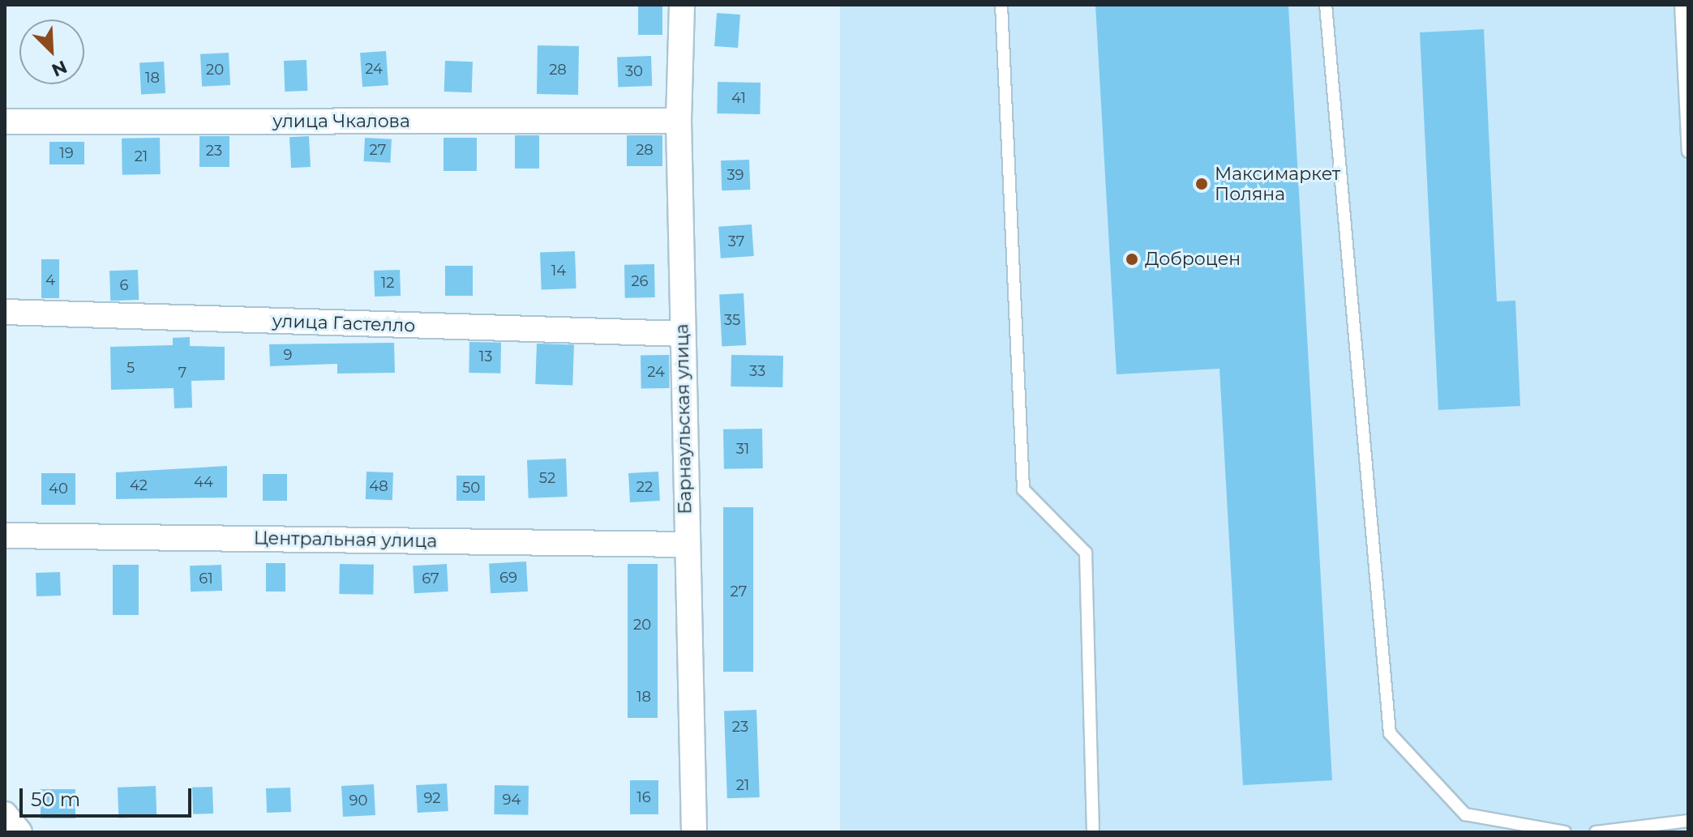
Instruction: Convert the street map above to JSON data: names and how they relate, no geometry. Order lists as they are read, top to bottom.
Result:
{
  "streets": {
    "street": [
      "улица Чкалова",
      "улица Гастелло",
      "Барнаульская улица",
      "Центральная улица"
    ]
  },
  "crossings": [
    ["улица Чкалова", "Барнаульская улица"],
    ["улица Гастелло", "Барнаульская улица"],
    ["Барнаульская улица", "Центральная улица"]
  ],
  "places": ["Максимаркет Поляна", "Доброцен"],
  "house_numbers": [
    "24",
    "20",
    "28",
    "30",
    "18",
    "41",
    "27",
    "28",
    "23",
    "19",
    "21",
    "39",
    "37",
    "14",
    "4",
    "26",
    "12",
    "6",
    "35",
    "9",
    "13",
    "5",
    "33",
    "24",
    "7",
    "31",
    "52",
    "44",
    "42",
    "48",
    "22",
    "50",
    "40",
    "69",
    "61",
    "67",
    "27",
    "20",
    "18",
    "23",
    "21",
    "16",
    "92",
    "94",
    "90"
  ],
  "scale_bar": "50 m",
  "north": "bottom right"
}
